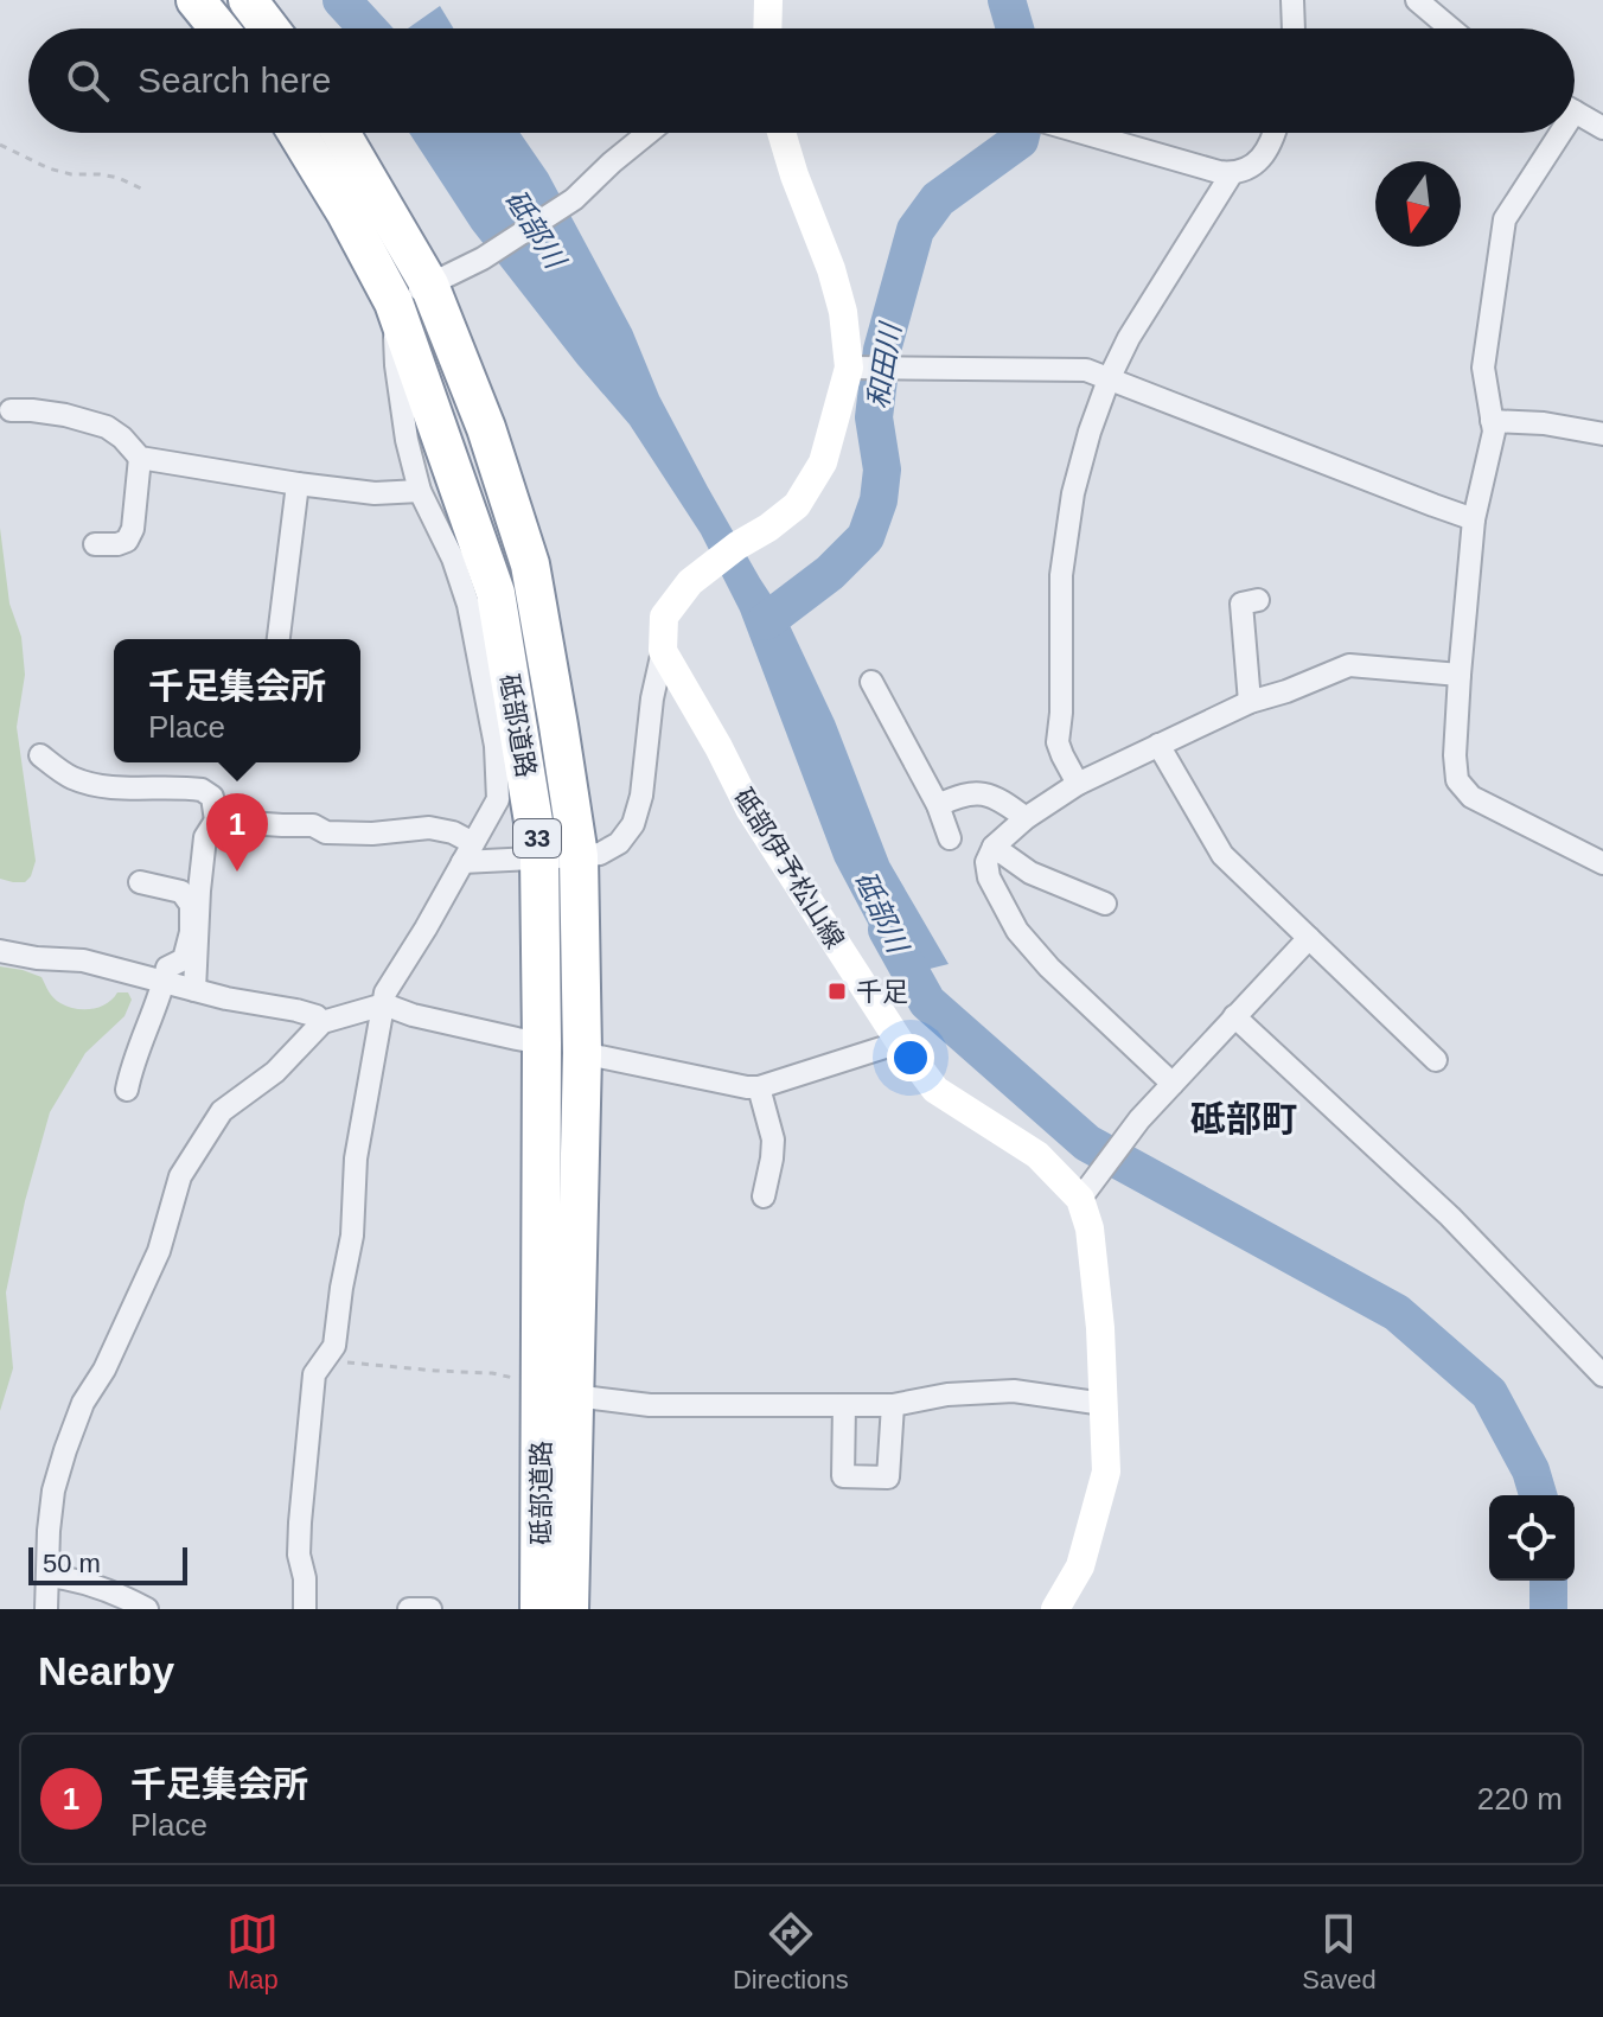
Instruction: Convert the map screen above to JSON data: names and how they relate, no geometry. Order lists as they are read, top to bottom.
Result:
{
  "streets": {
    "highway": ["砥部道路", "33"],
    "main road": ["砥部伊予松山線"]
  },
  "districts": ["砥部町"],
  "water": ["砥部川", "和田川"],
  "places": {
    "transit": ["千足"]
  },
  "scale_bar": "50 m",
  "north": "bottom",
  "page": {
    "search": "Search here",
    "popup": ["千足集会所", "Place"],
    "pins": "1",
    "scale": "50 m",
    "heading": "Nearby",
    "list": [
      {
        "mark": "1",
        "name": "千足集会所",
        "note": "Place",
        "value": "220 m"
      }
    ],
    "nav": ["Map", "Directions", "Saved"]
  }
}
